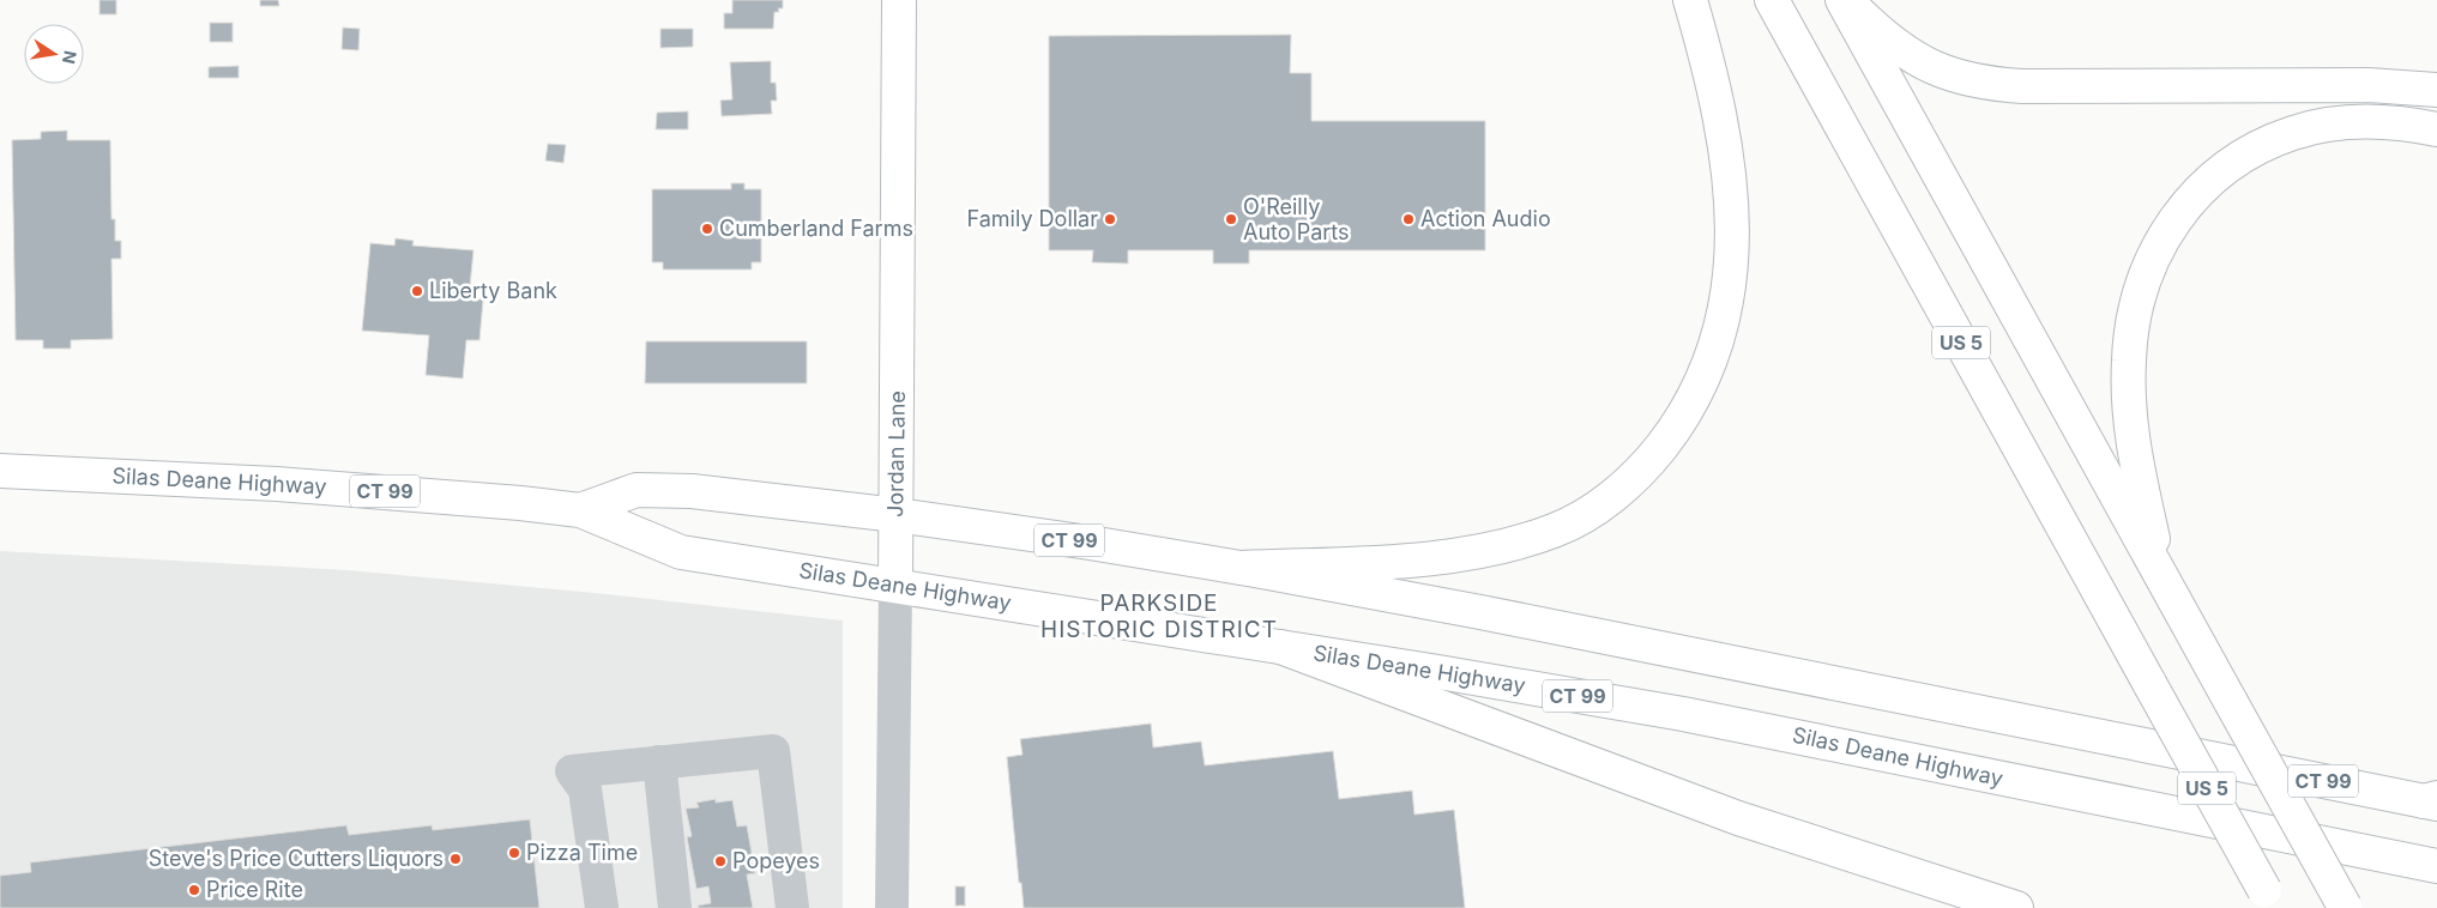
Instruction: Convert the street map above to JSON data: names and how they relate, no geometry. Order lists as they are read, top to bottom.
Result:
{
  "streets": {
    "main road": [
      "US 5",
      "Jordan Lane",
      "Silas Deane Highway",
      "CT 99"
    ]
  },
  "crossings": [
    ["Jordan Lane", "Silas Deane Highway"]
  ],
  "districts": ["PARKSIDE HISTORIC DISTRICT"],
  "places": [
    "Family Dollar",
    "O'Reilly Auto Parts",
    "Action Audio",
    "Cumberland Farms",
    "Liberty Bank",
    "Pizza Time",
    "Steve's Price Cutters Liquors",
    "Popeyes",
    "Price Rite"
  ],
  "north": "right"
}
